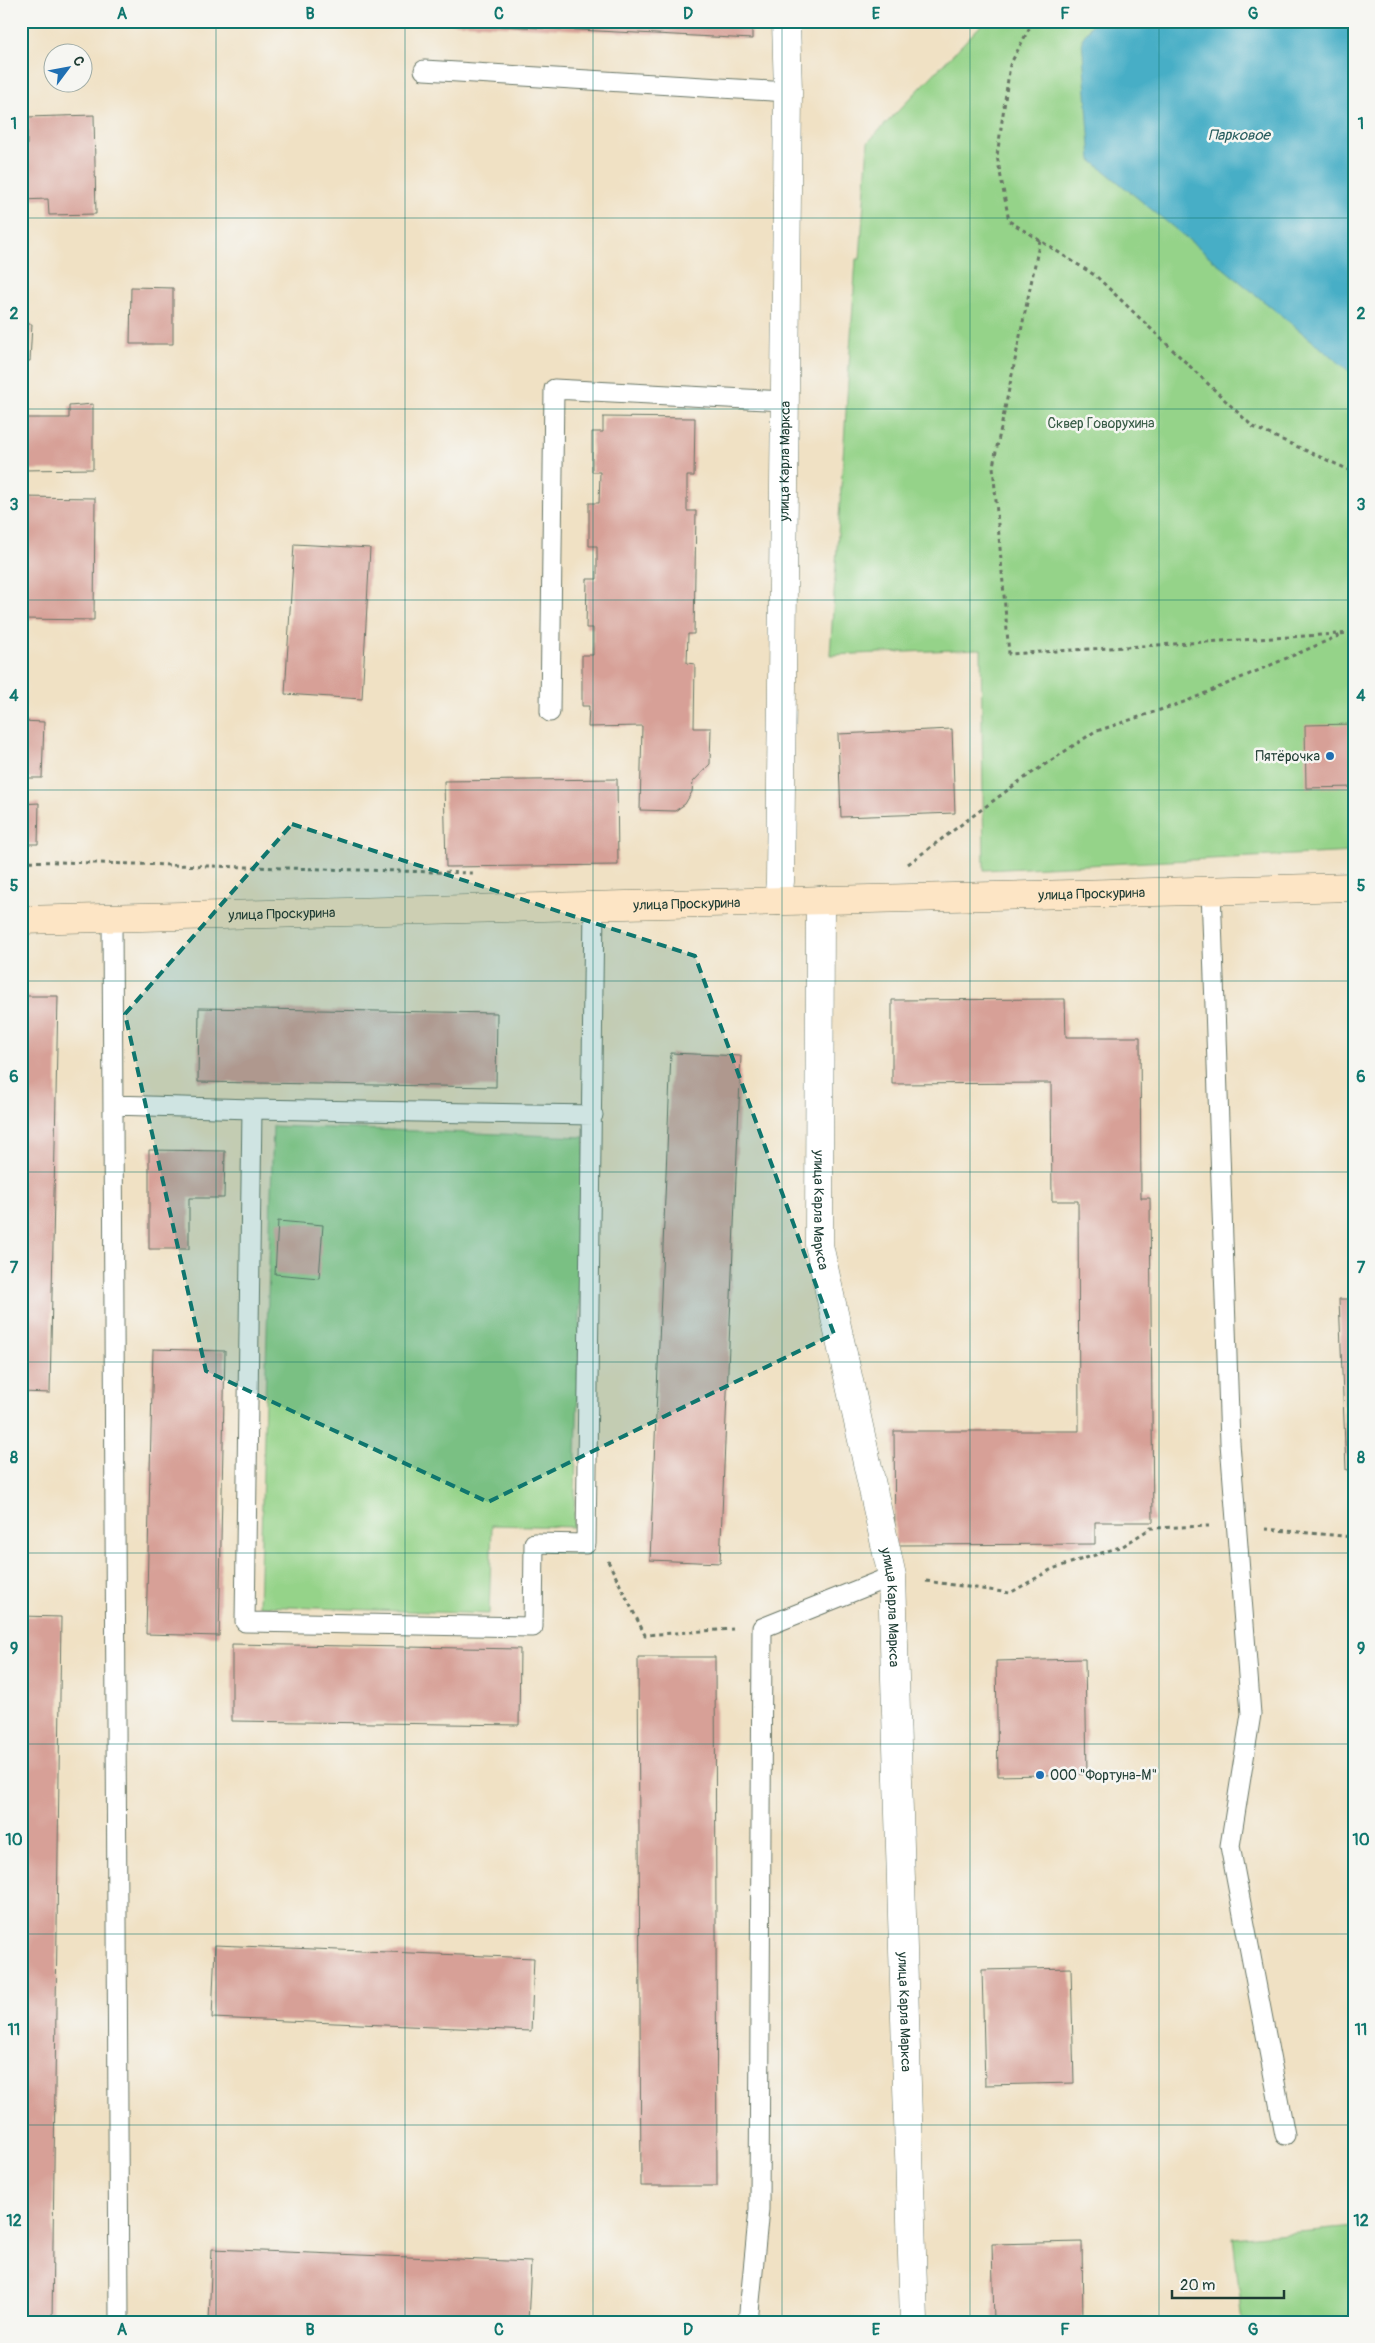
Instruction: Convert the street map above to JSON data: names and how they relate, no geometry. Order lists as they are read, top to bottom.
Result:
{
  "streets": {
    "street": ["улица Карла Маркса", "улица Проскурина"]
  },
  "crossings": [
    ["улица Карла Маркса", "улица Проскурина"]
  ],
  "water": ["Парковое"],
  "parks": ["Сквер Говорухина"],
  "places": ["Пятёрочка", "ООО \"Фортуна-М\""],
  "scale_bar": "20 m",
  "north": "top right",
  "grid": {
    "columns": [
      "A",
      "B",
      "C",
      "D",
      "E",
      "F",
      "G"
    ],
    "rows": [
      "1",
      "2",
      "3",
      "4",
      "5",
      "6",
      "7",
      "8",
      "9",
      "10",
      "11",
      "12"
    ]
  }
}
